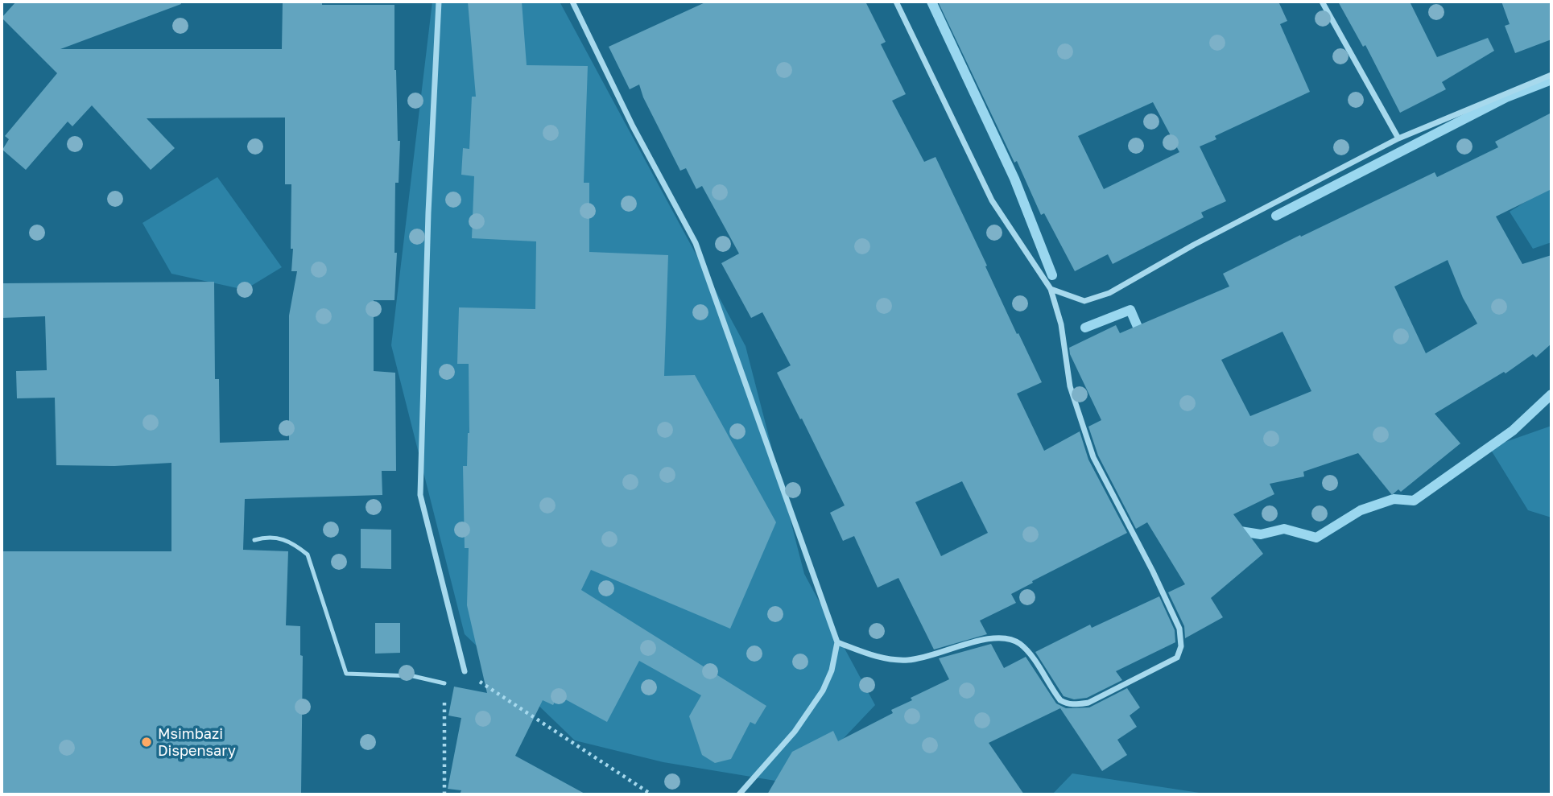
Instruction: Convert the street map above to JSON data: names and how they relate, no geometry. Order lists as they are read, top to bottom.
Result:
{
  "places": ["Msimbazi Dispensary"]
}
